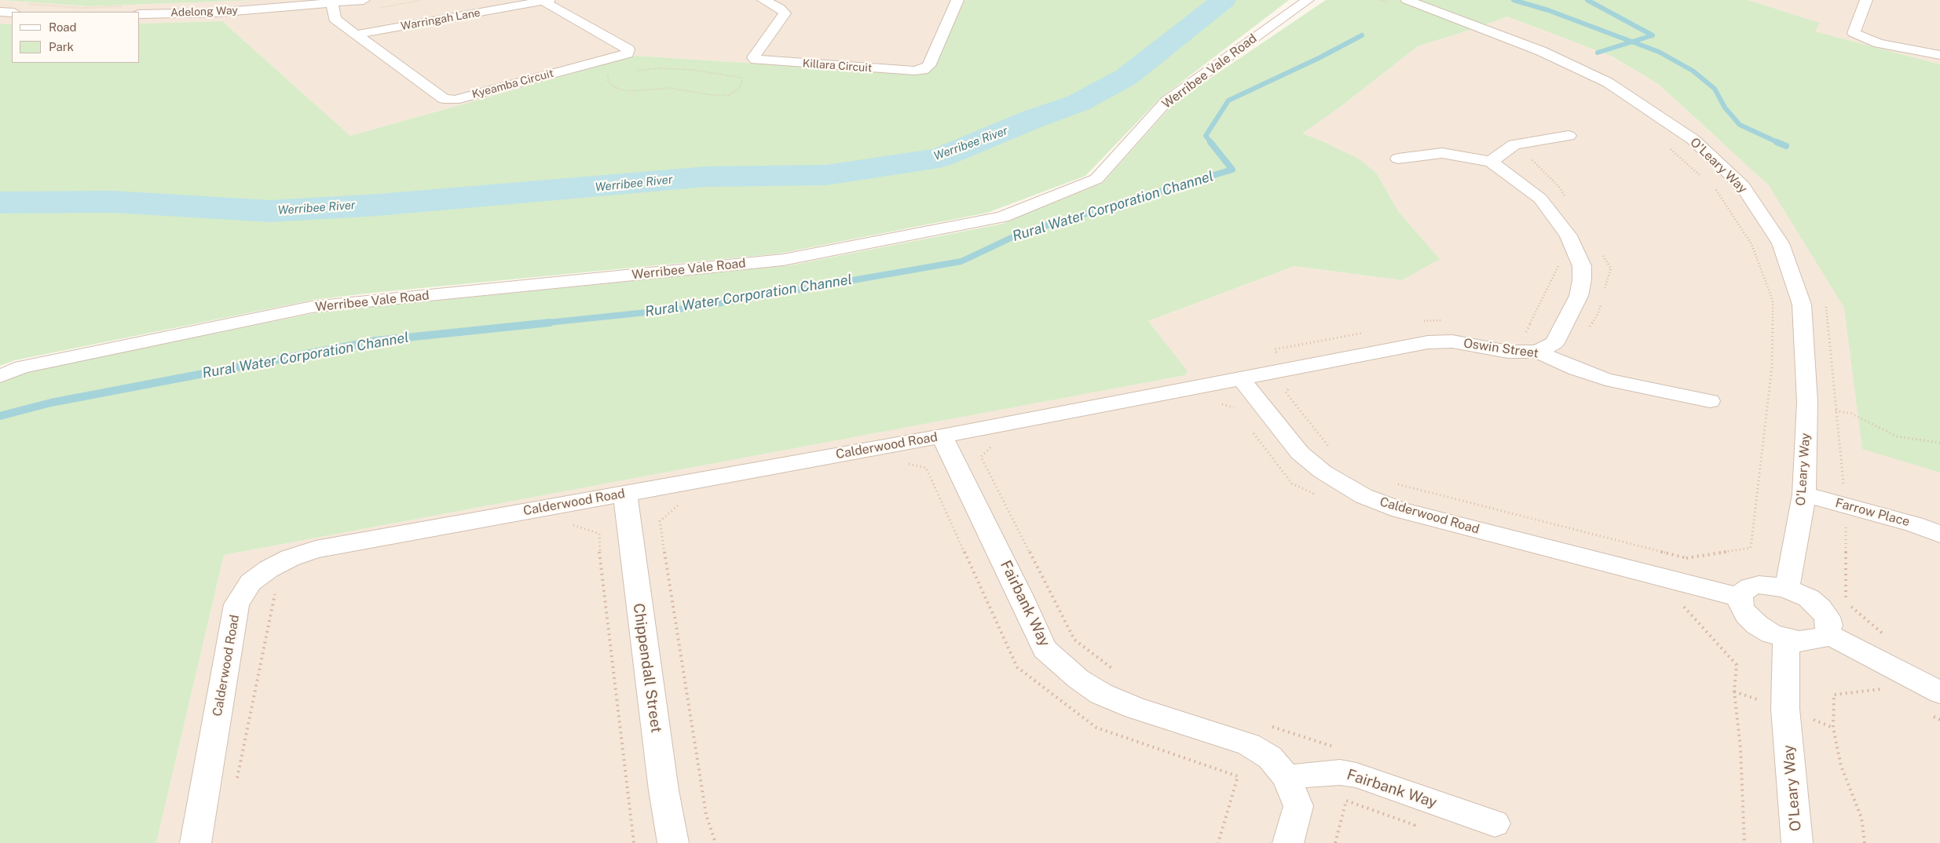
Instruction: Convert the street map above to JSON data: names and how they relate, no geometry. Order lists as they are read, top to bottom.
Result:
{
  "streets": {
    "street": [
      "Adelong Way",
      "Warringah Lane",
      "Killara Circuit",
      "Werribee Vale Road",
      "Kyeamba Circuit",
      "O'Leary Way",
      "Oswin Street",
      "Calderwood Road",
      "Farrow Place",
      "Fairbank Way",
      "Chippendall Street"
    ]
  },
  "crossings": [
    ["Adelong Way", "Kyeamba Circuit"],
    ["Warringah Lane", "Kyeamba Circuit"],
    ["O'Leary Way", "Farrow Place"],
    ["Oswin Street", "Calderwood Road"],
    ["Calderwood Road", "Fairbank Way"],
    ["Calderwood Road", "Chippendall Street"]
  ],
  "water": ["Werribee River", "Rural Water Corporation Channel"],
  "legend": ["Road", "Park"]
}
